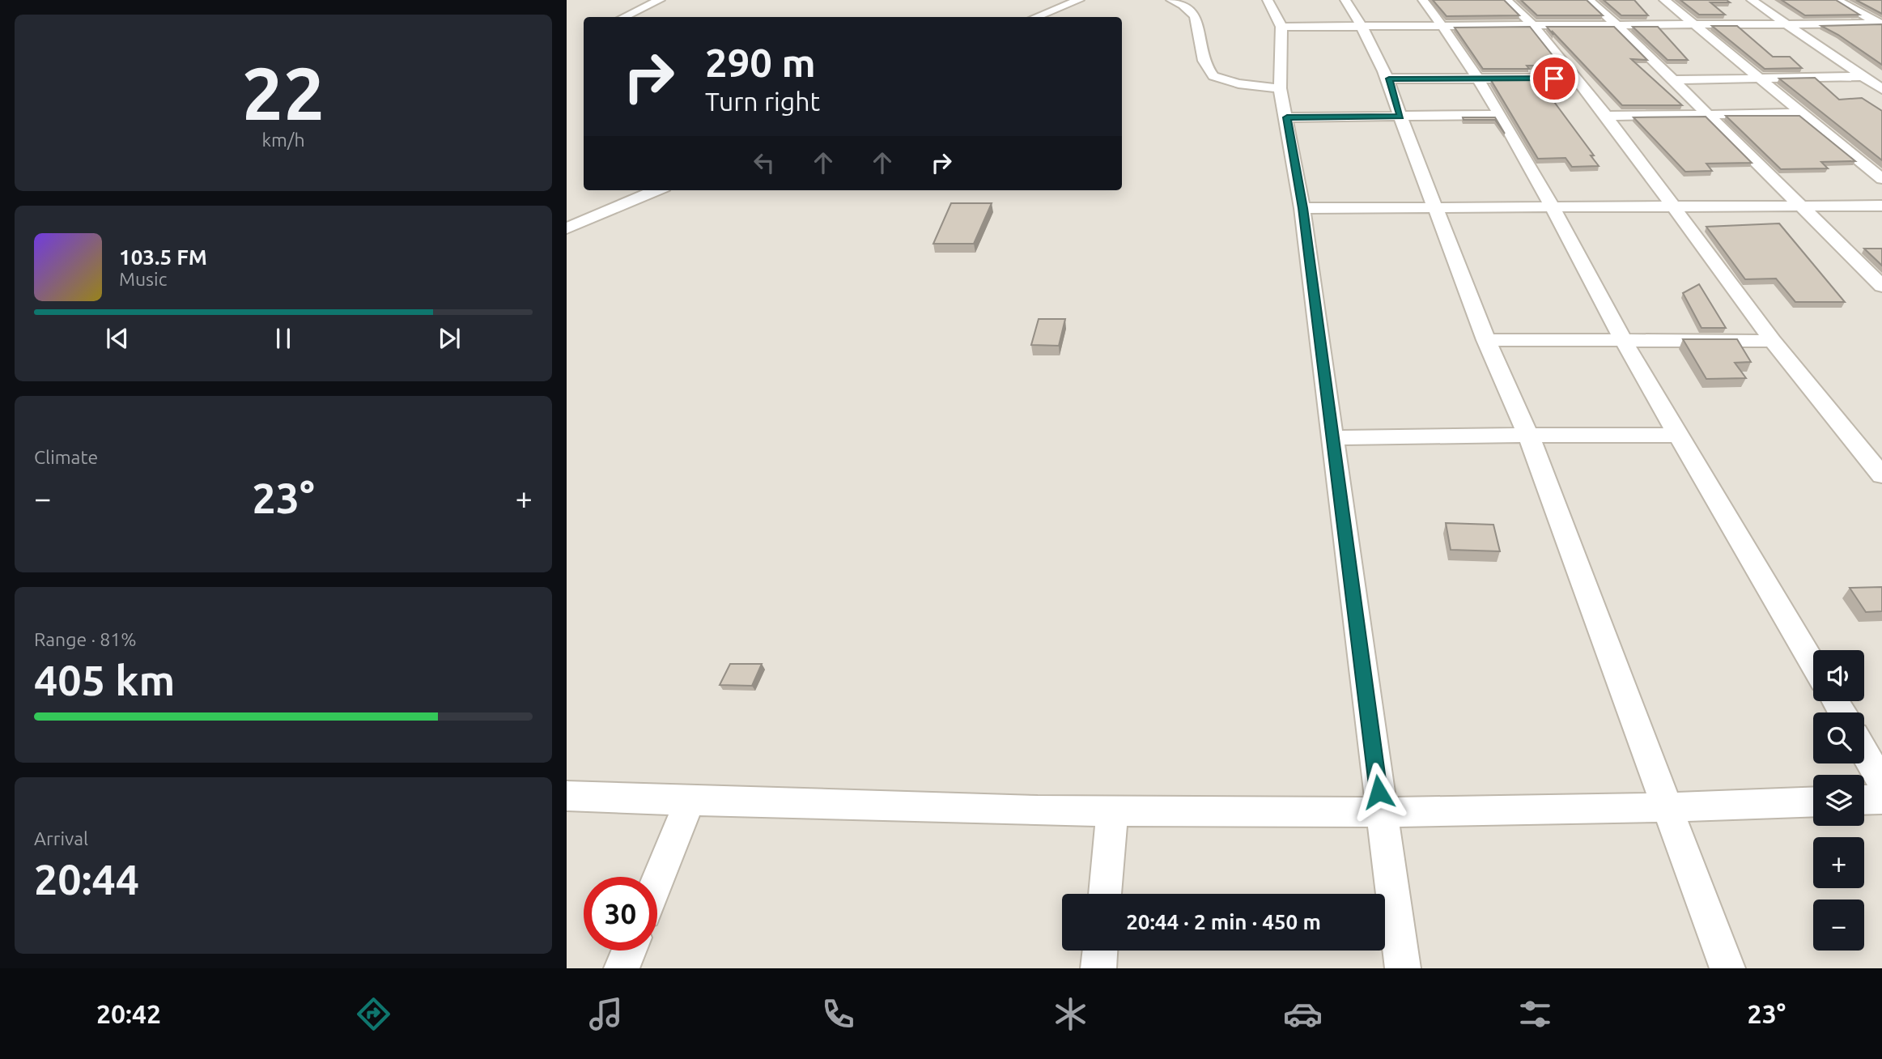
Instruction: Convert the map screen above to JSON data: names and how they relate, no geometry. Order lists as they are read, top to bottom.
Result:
{
  "page": {
    "tile": [
      ["22", "km/h"],
      "Climate",
      ["Range · 81%", "405 km"],
      ["Arrival", "20:44"]
    ],
    "turn": ["290 m", "Turn right"],
    "song": ["103.5 FM", "Music"],
    "heat": ["−", "23°", "+"],
    "map_buttons": ["+", "−"],
    "limit": "30",
    "trip": "20:44 · 2 min · 450 m",
    "tabs": ["20:42", "23°"]
  }
}
